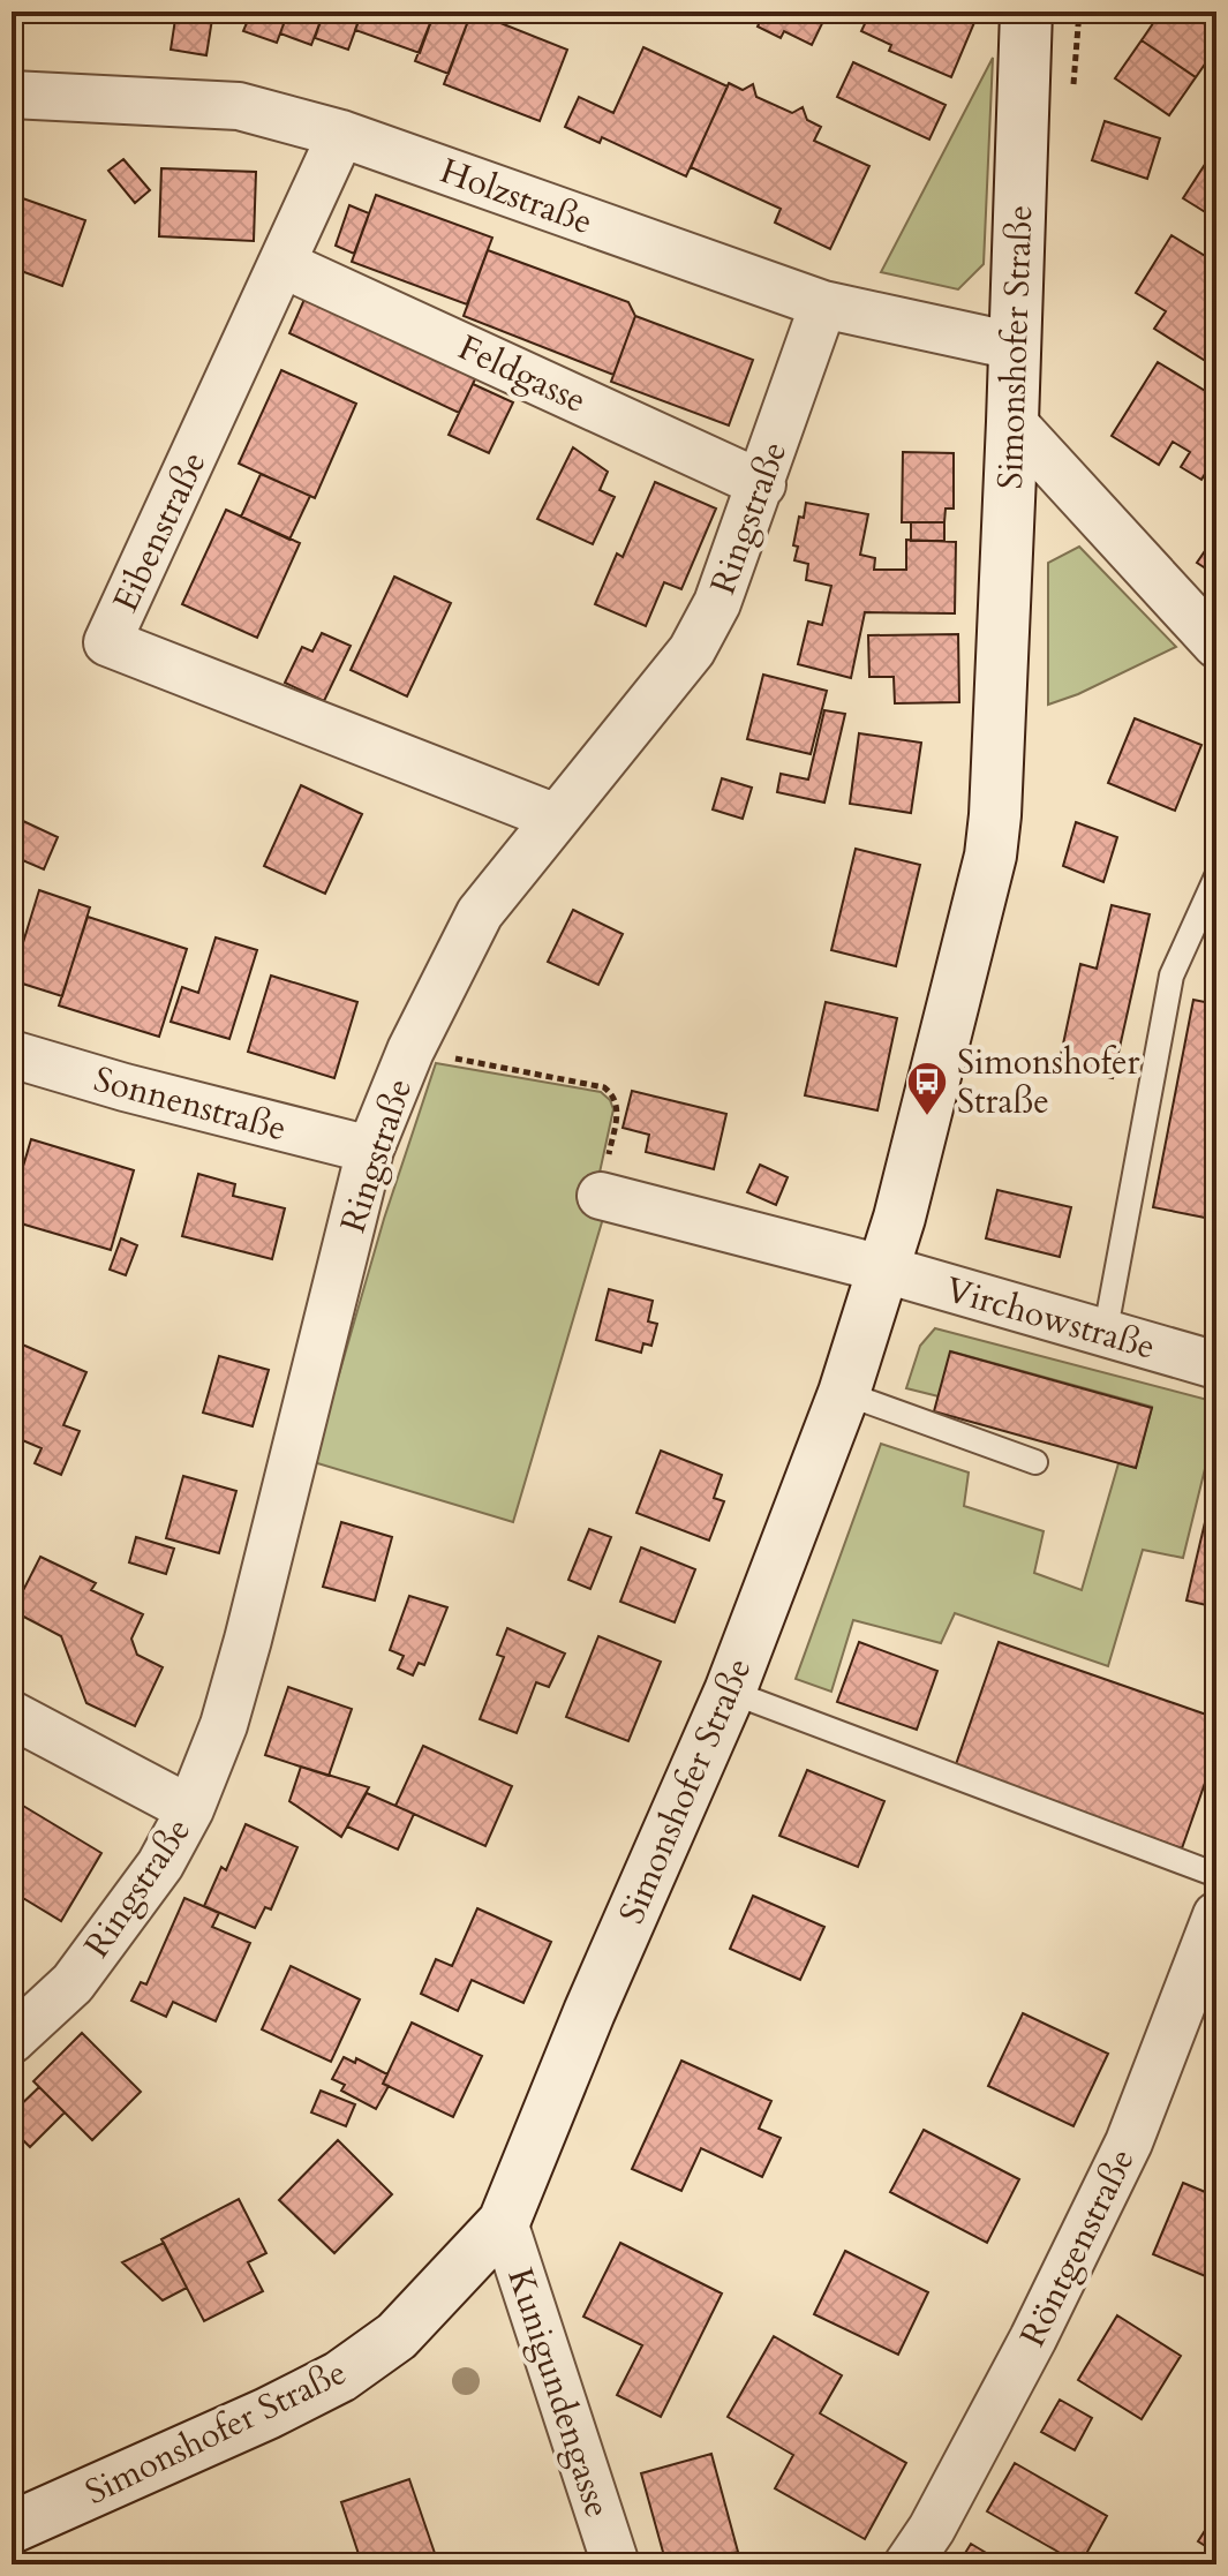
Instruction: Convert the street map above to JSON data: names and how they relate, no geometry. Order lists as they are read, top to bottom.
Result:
{
  "streets": {
    "street": [
      "Holzstraße",
      "Simonshofer Straße",
      "Feldgasse",
      "Ringstraße",
      "Eibenstraße",
      "Sonnenstraße",
      "Virchowstraße",
      "Röntgenstraße",
      "Kunigundengasse"
    ]
  },
  "crossings": [
    ["Holzstraße", "Simonshofer Straße"],
    ["Holzstraße", "Ringstraße"],
    ["Holzstraße", "Eibenstraße"],
    ["Simonshofer Straße", "Virchowstraße"],
    ["Simonshofer Straße", "Kunigundengasse"],
    ["Feldgasse", "Ringstraße"],
    ["Feldgasse", "Eibenstraße"],
    ["Ringstraße", "Eibenstraße"],
    ["Ringstraße", "Sonnenstraße"]
  ],
  "places": {
    "bus stop": ["Simonshofer Straße"]
  }
}
